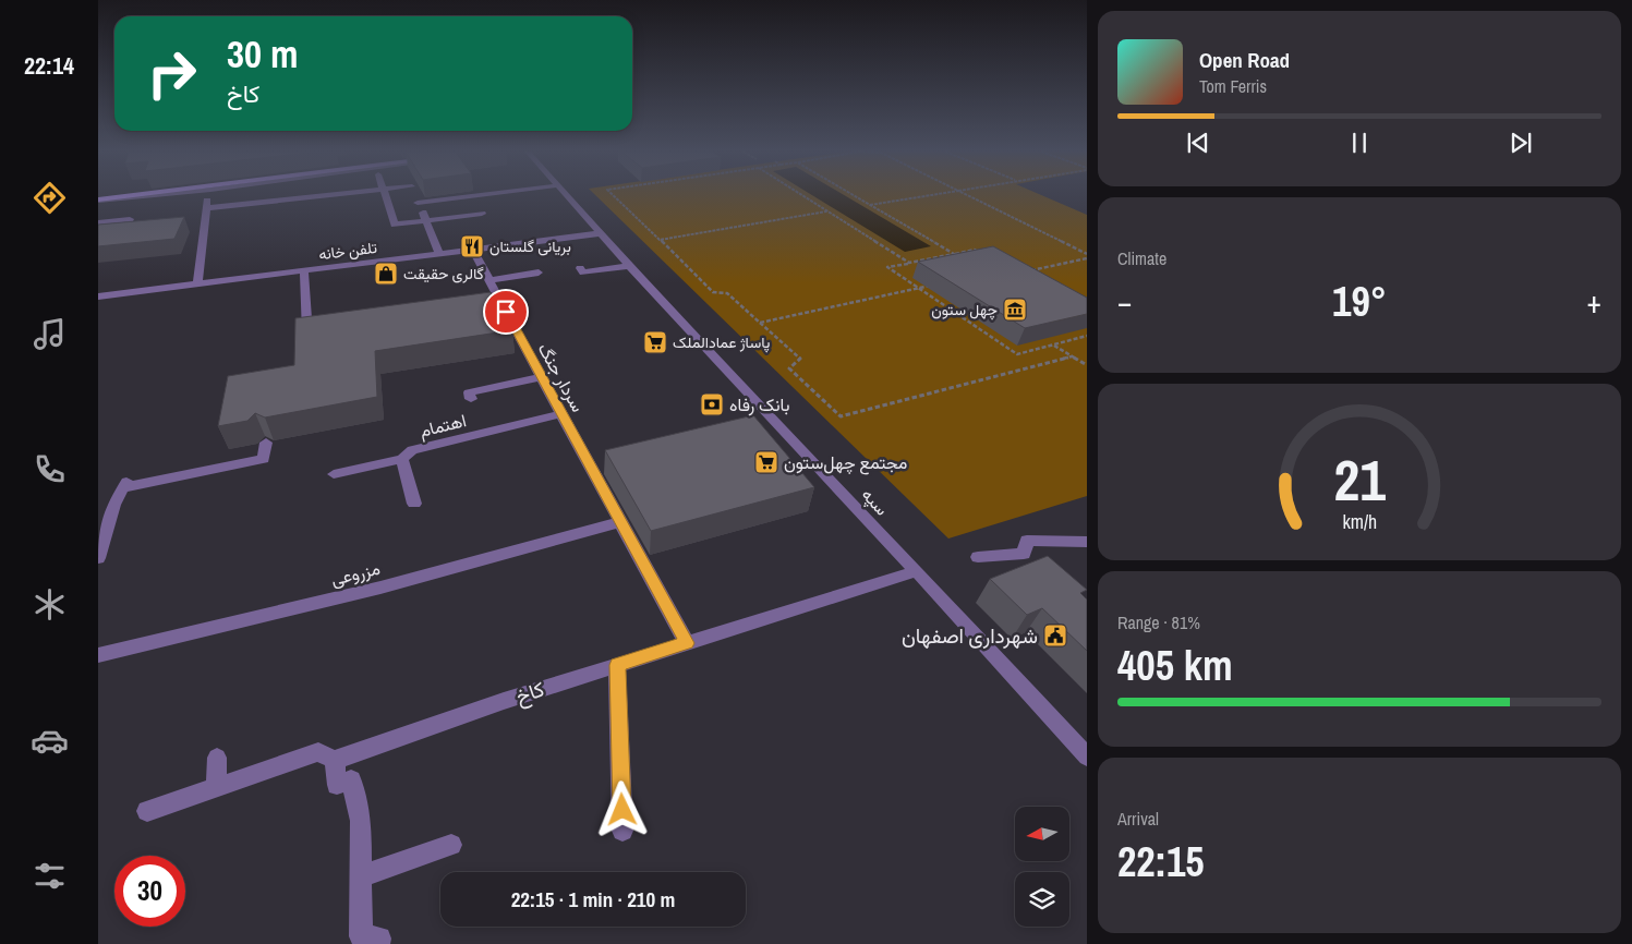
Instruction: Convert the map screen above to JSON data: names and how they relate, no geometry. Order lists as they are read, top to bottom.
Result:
{
  "streets": {
    "street": [
      "تلفن خانه",
      "سردار جنگ",
      "اهتمام",
      "سپه",
      "مزروعی",
      "کاخ"
    ]
  },
  "crossings": [
    ["تلفن خانه", "سردار جنگ"],
    ["تلفن خانه", "سپه"],
    ["سردار جنگ", "اهتمام"],
    ["سردار جنگ", "مزروعی"],
    ["سردار جنگ", "کاخ"],
    ["سپه", "کاخ"]
  ],
  "places": {
    "restaurant": ["بریانی گلستان"],
    "shop": ["گالری حقیقت"],
    "museum": ["چهل ستون"],
    "supermarket": ["پاساژ عمادالملک", "مجتمع چهل‌ستون"],
    "bank": ["بانک رفاه"],
    "public building": ["شهرداری اصفهان"]
  },
  "north": "left",
  "page": {
    "tabs": "22:14",
    "turn": ["30 m", "کاخ"],
    "song": ["Open Road", "Tom Ferris"],
    "tile": [
      "Climate",
      ["Range · 81%", "405 km"],
      ["Arrival", "22:15"]
    ],
    "heat": ["−", "19°", "+"],
    "limit": "30",
    "trip": "22:15 · 1 min · 210 m",
    "gauge": ["21", "km/h"]
  }
}
